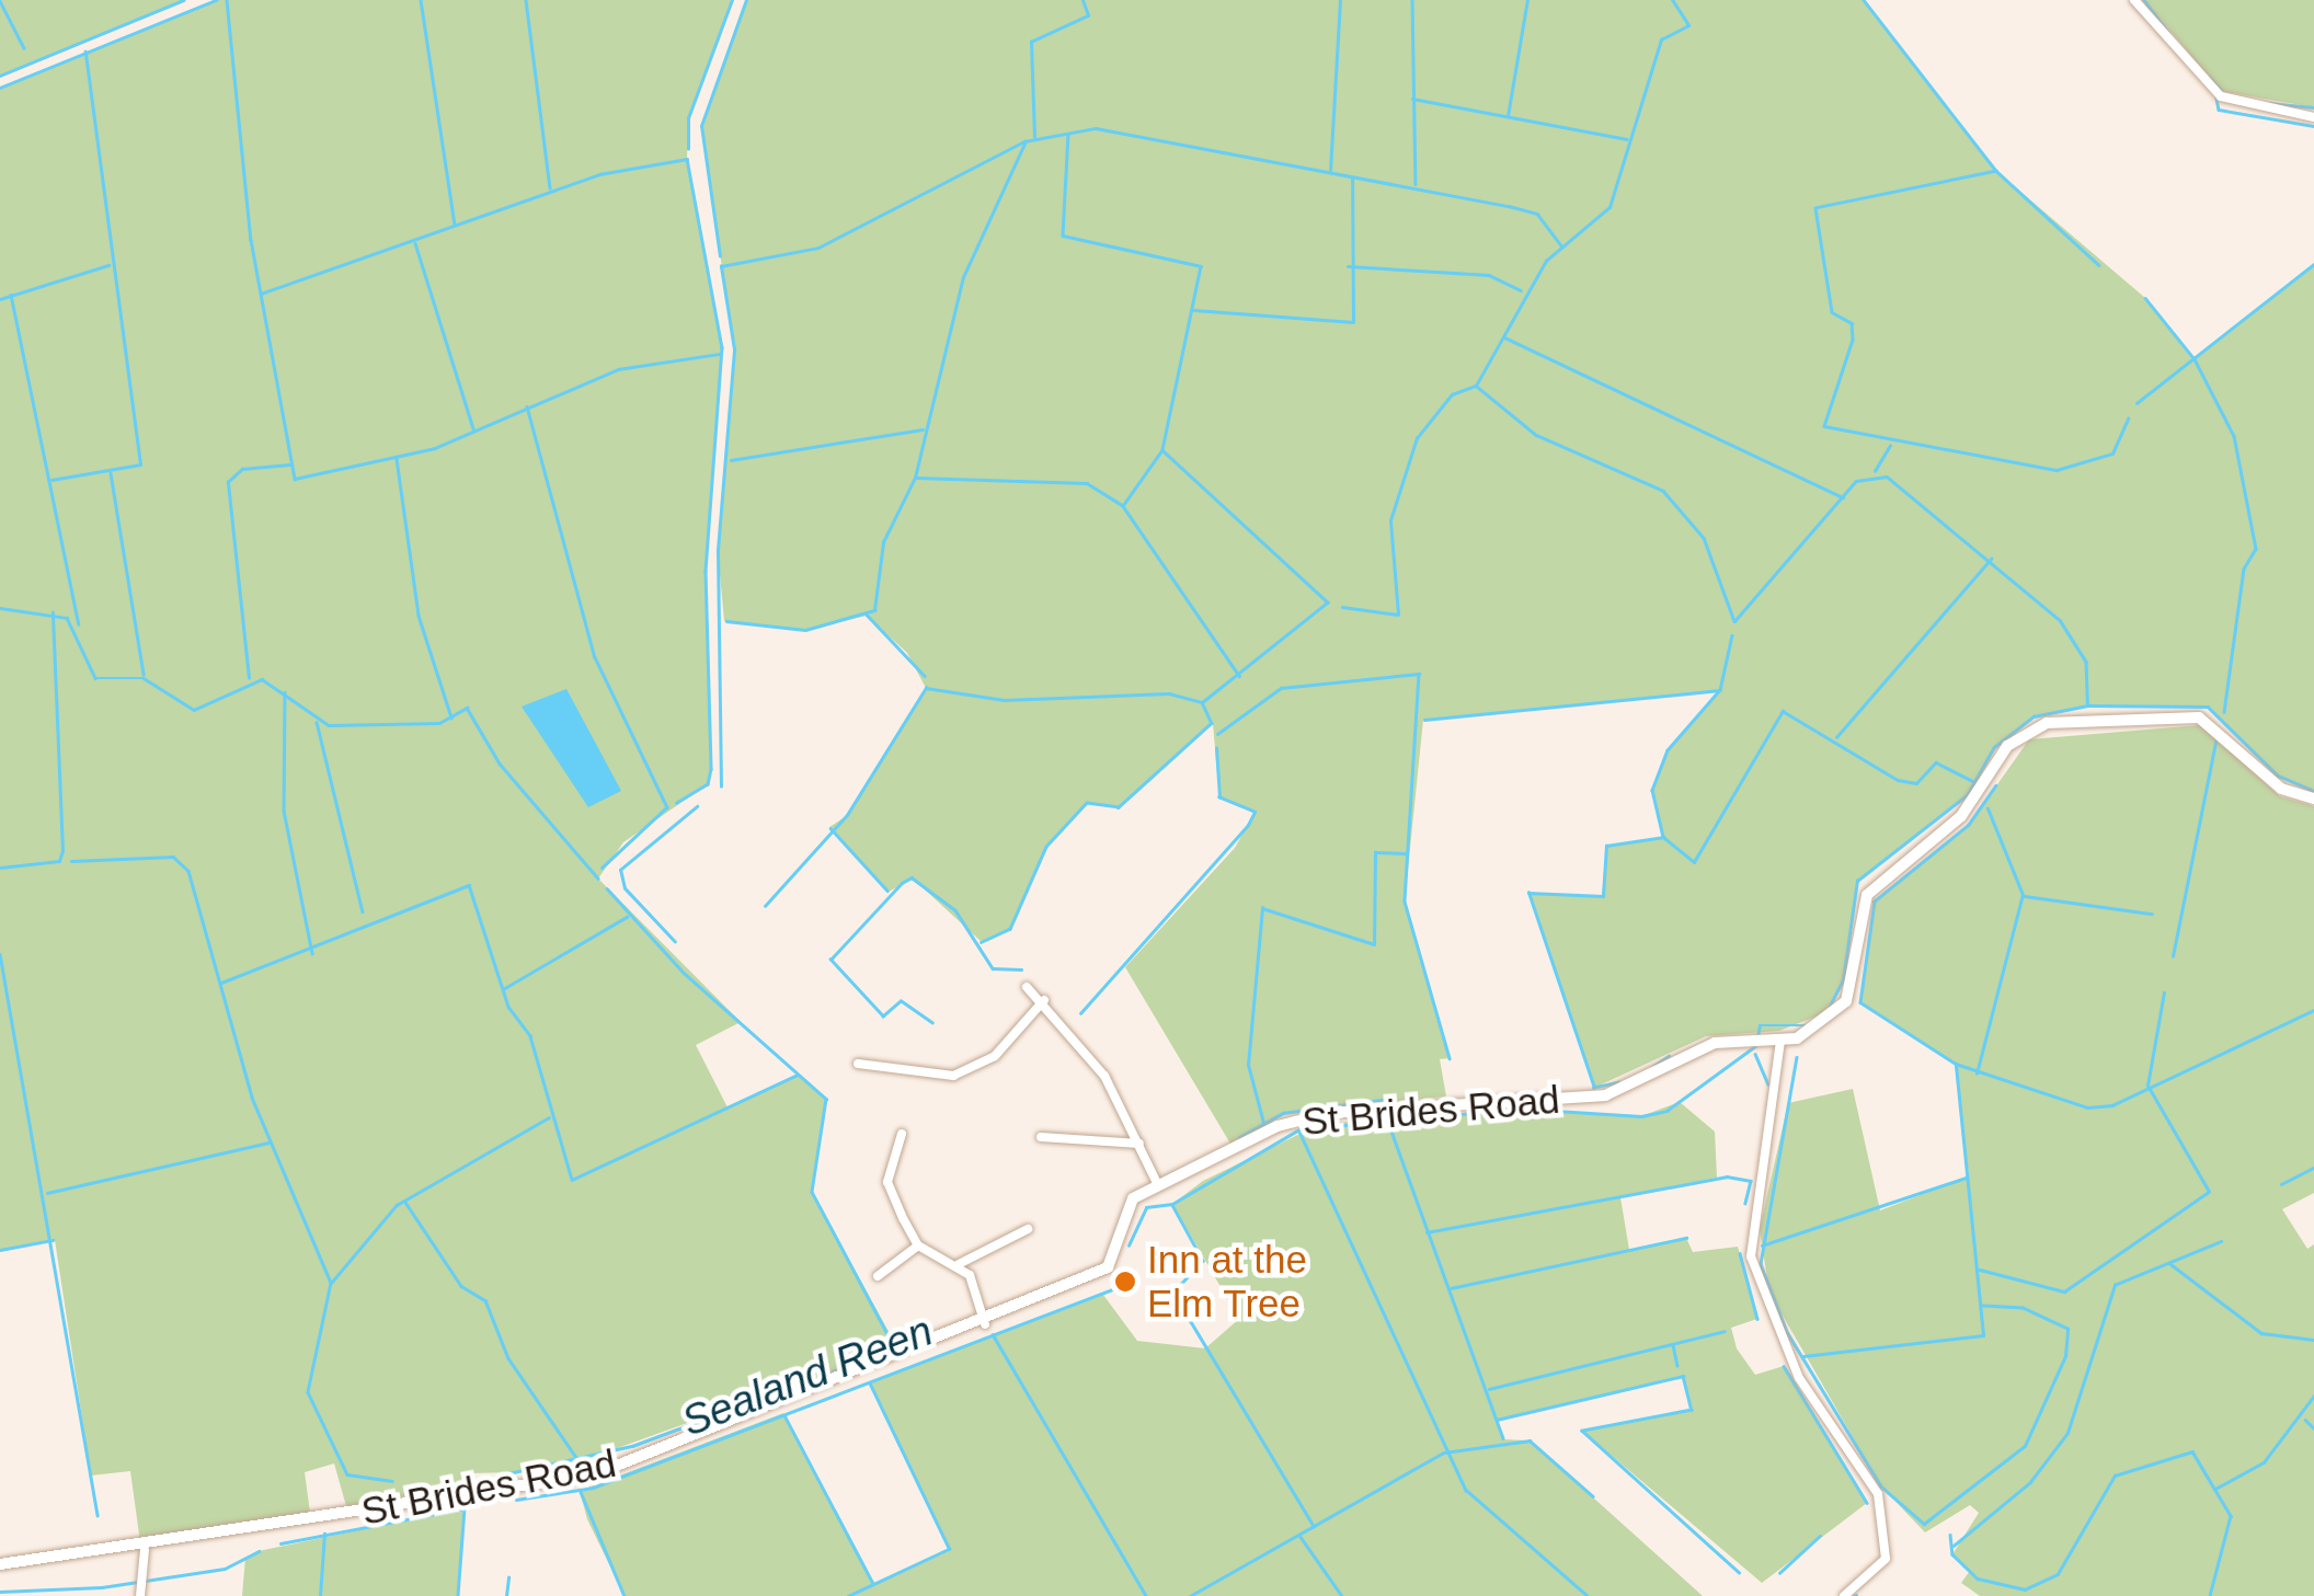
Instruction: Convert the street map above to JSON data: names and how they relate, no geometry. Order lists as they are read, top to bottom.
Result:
{
  "streets": {
    "main road": ["St Brides Road"]
  },
  "water": ["Sealand Reen"],
  "places": ["Inn at the Elm Tree"]
}
